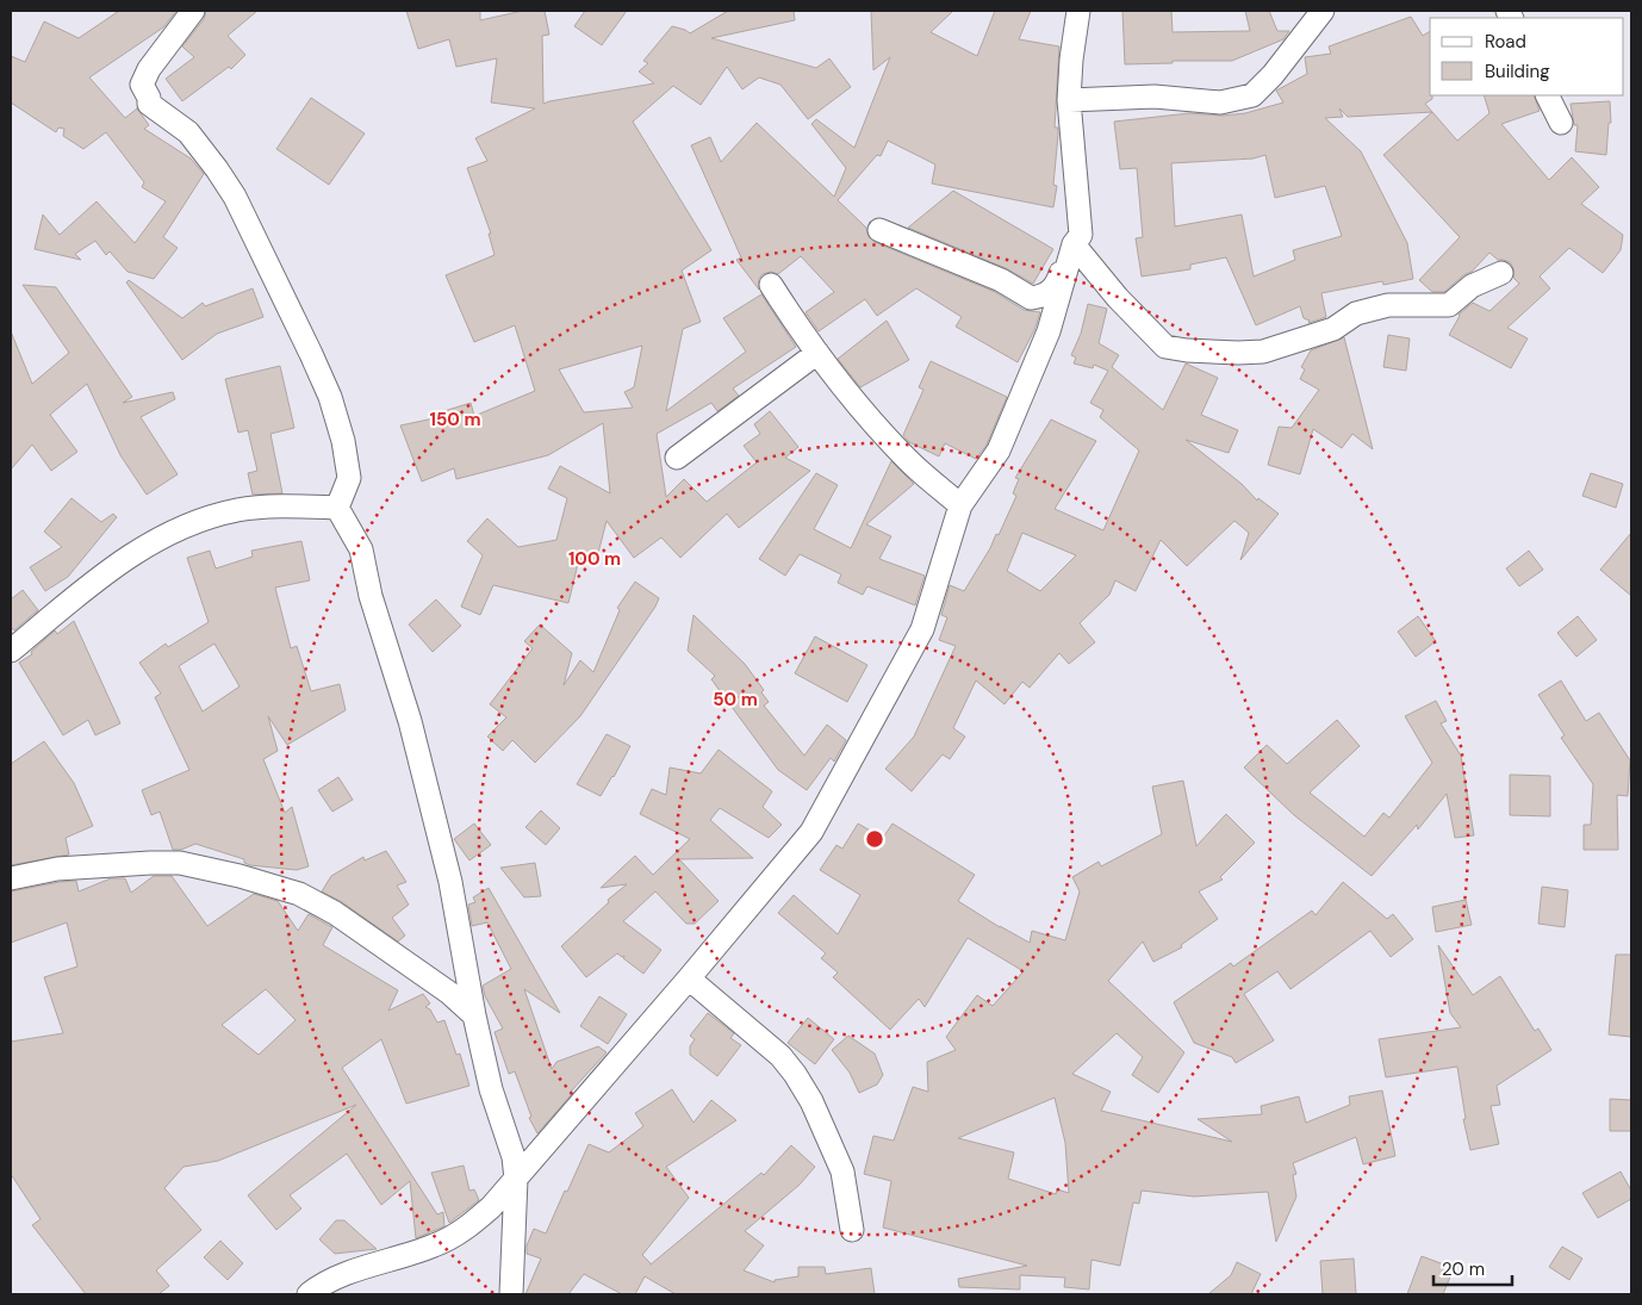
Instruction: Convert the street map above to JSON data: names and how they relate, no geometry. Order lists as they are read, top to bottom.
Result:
{
  "legend": ["Road", "Building"],
  "scale_bar": "20 m",
  "rings": ["150 m", "100 m", "50 m"]
}
